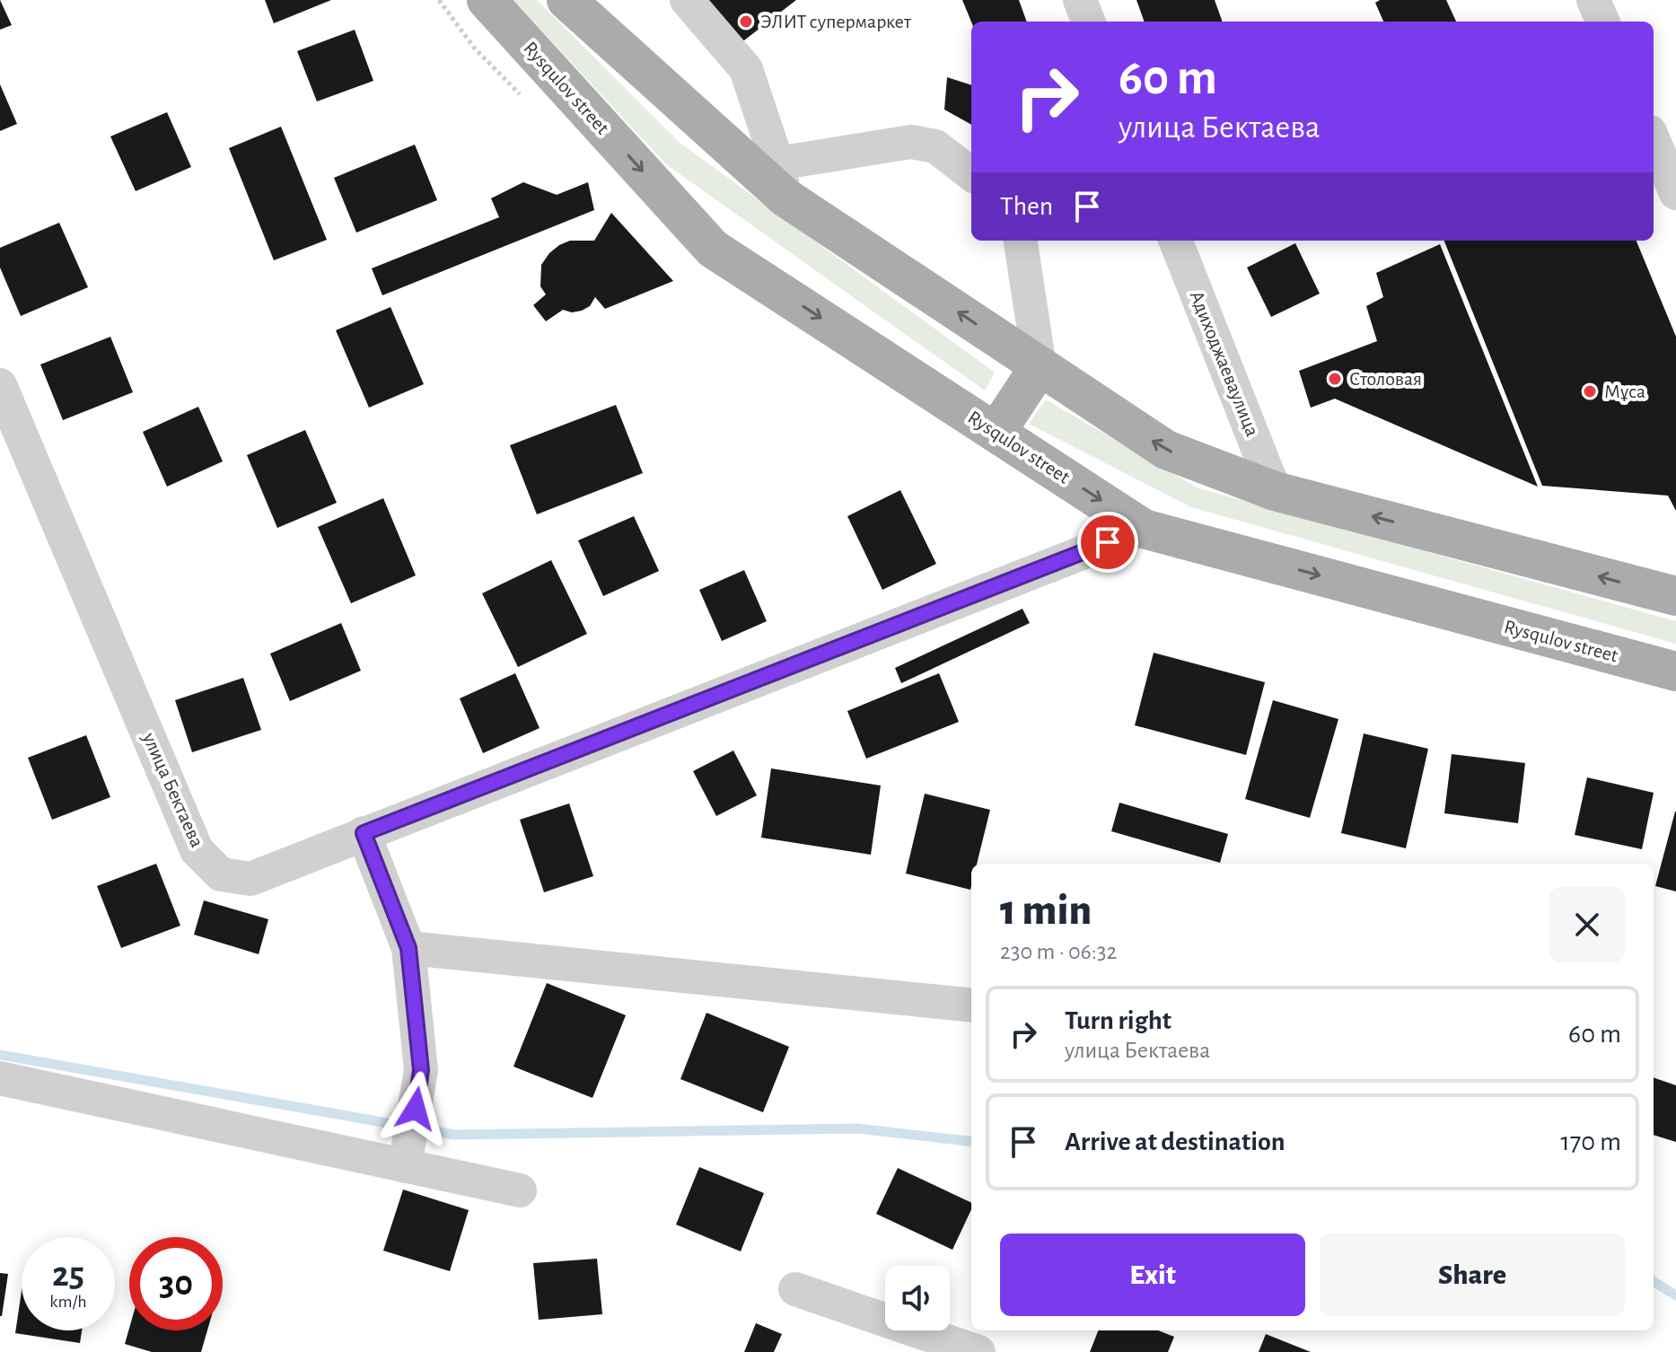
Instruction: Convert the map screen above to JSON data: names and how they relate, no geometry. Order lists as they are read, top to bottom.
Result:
{
  "streets": {
    "main road": ["Rysqulov street"],
    "street": ["Адиходжаеваулица", "улица Бектаева"]
  },
  "crossings": [
    ["Rysqulov street", "улица Бектаева"]
  ],
  "places": ["ЭЛИТ супермаркет", "Столовая", "Мұса"],
  "page": {
    "turn": ["60 m", "улица Бектаева"],
    "then": "Then",
    "heading": ["1 min", "230 m · 06:32"],
    "list": [
      {
        "name": "Turn right",
        "note": "улица Бектаева",
        "value": "60 m"
      },
      {
        "name": "Arrive at destination",
        "value": "170 m"
      }
    ],
    "buttons": ["Exit", "Share"],
    "speed": "25 km/h",
    "limit": "30"
  }
}
